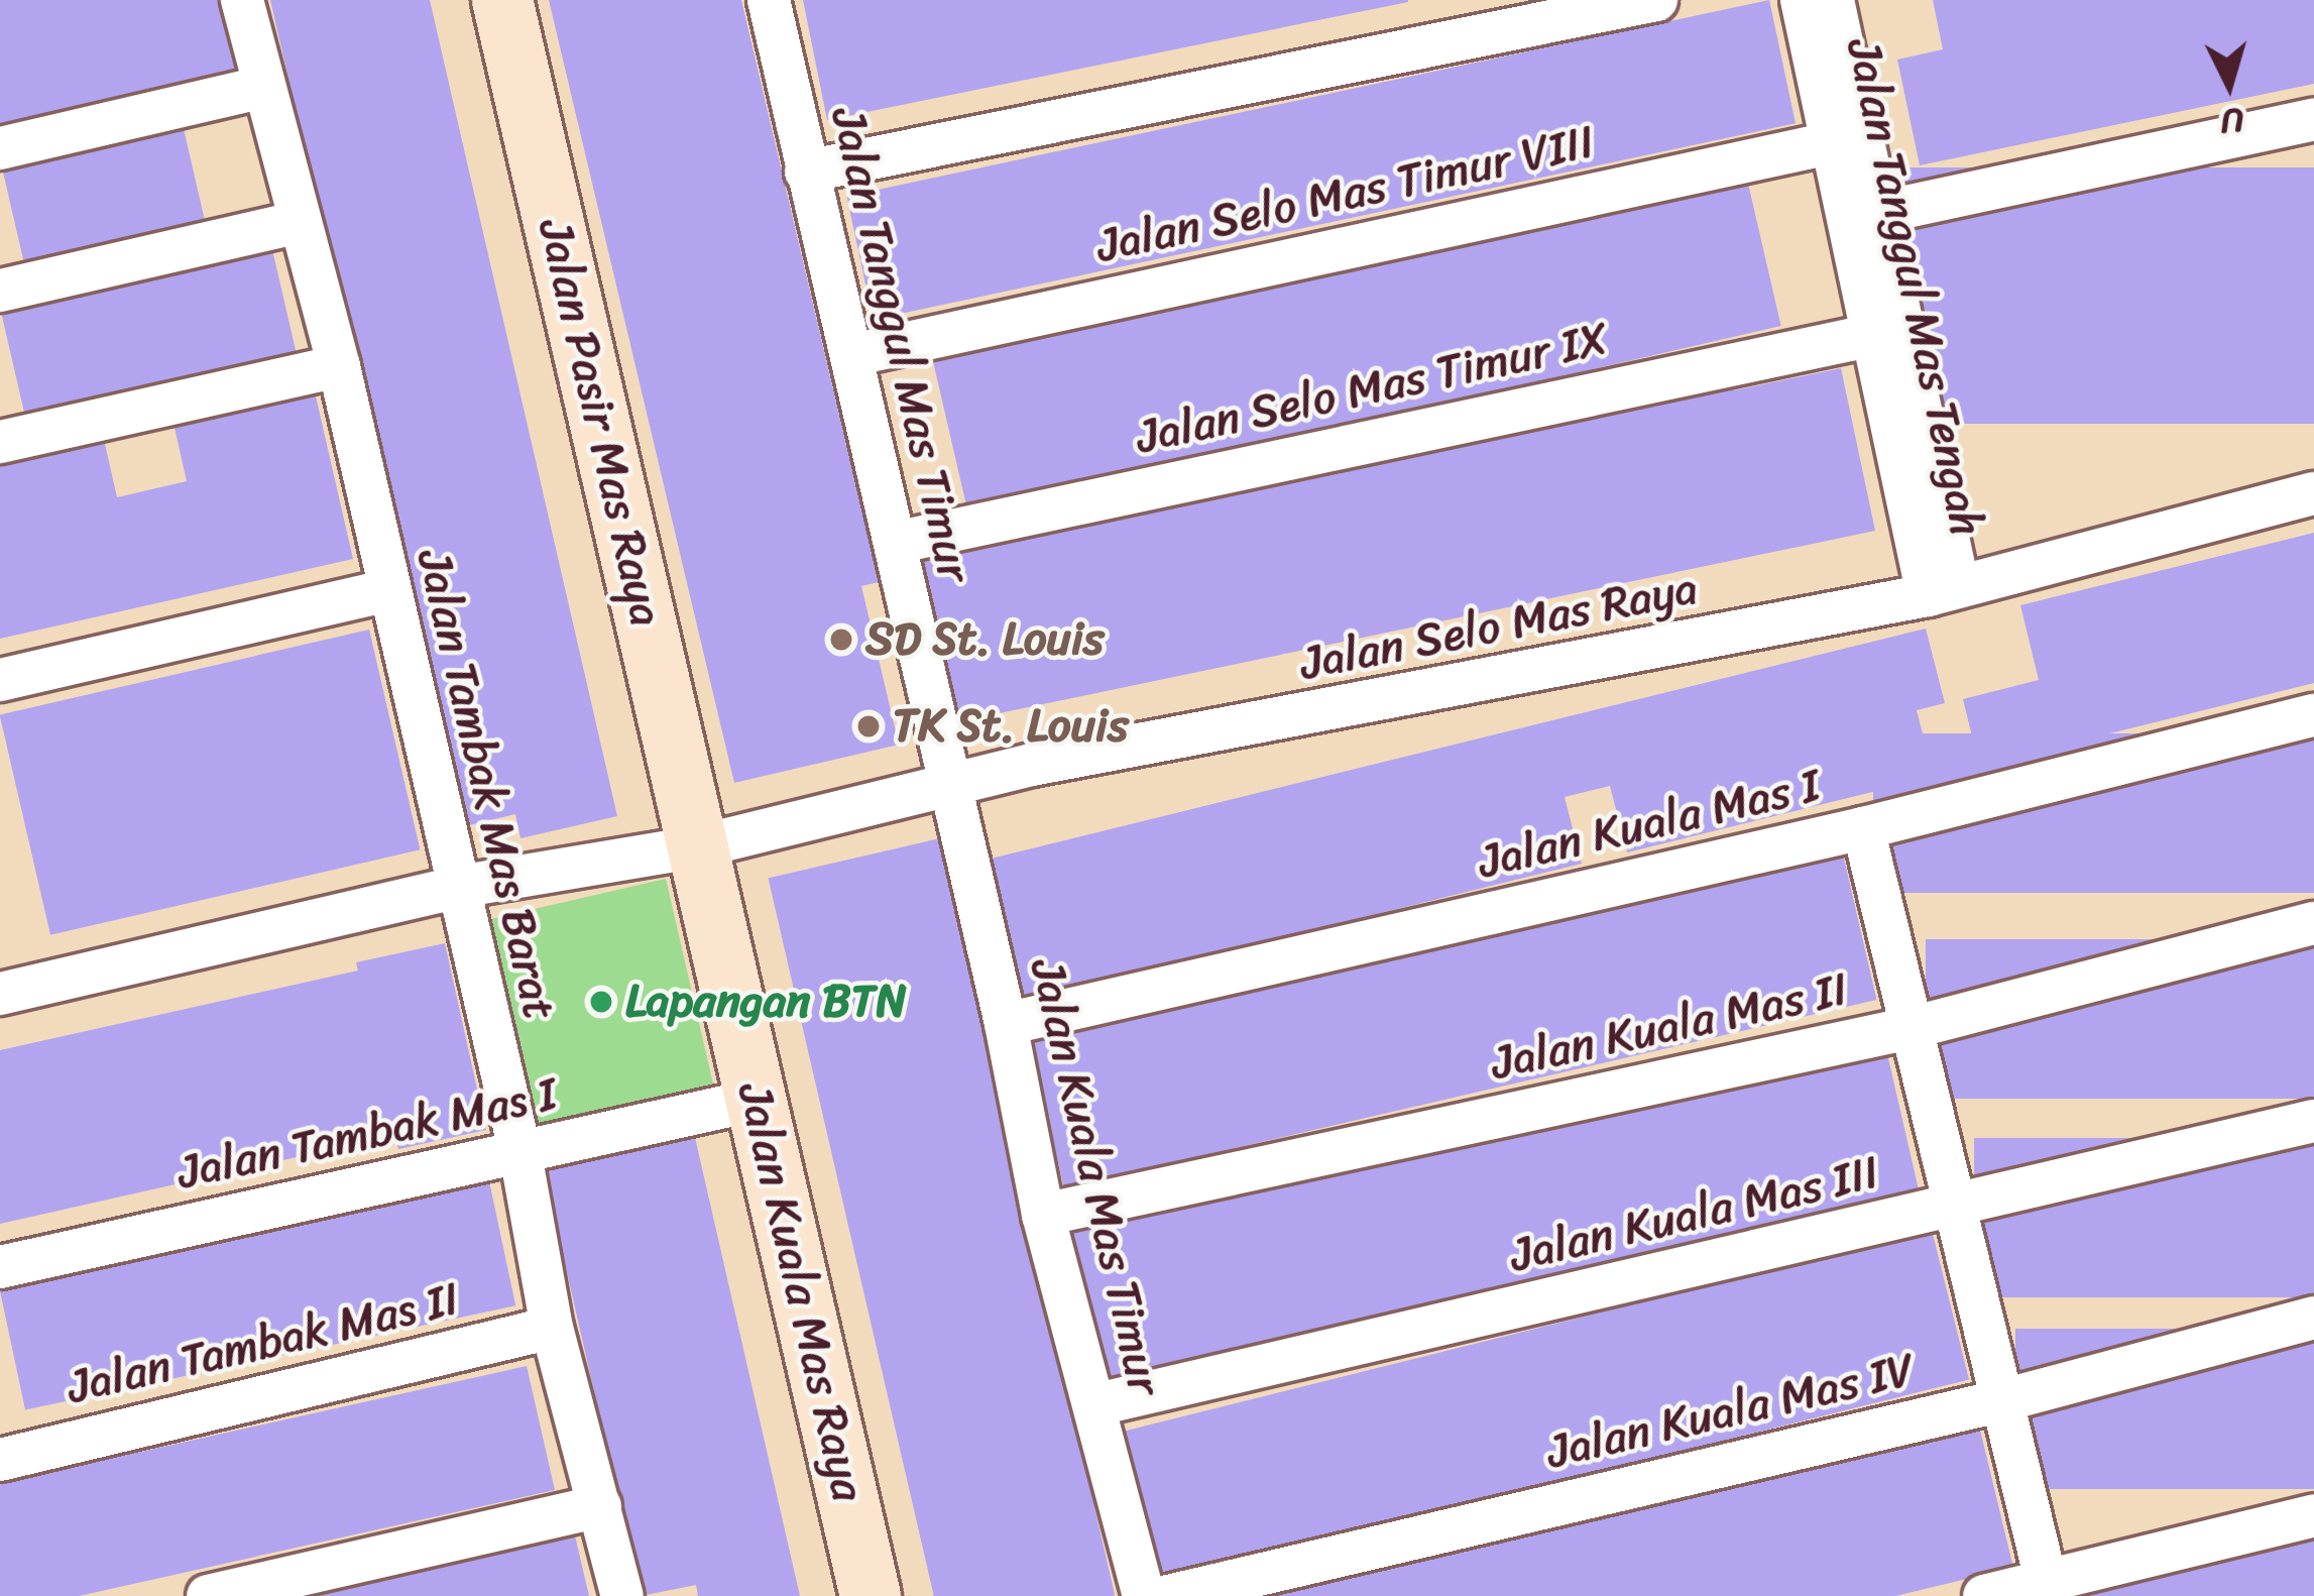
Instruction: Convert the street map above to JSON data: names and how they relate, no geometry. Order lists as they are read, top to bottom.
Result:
{
  "streets": {
    "street": [
      "Jalan Selo Mas Timur VIII",
      "Jalan Tanggul Mas Tengah",
      "Jalan Tanggul Mas Timur",
      "Jalan Selo Mas Timur IX",
      "Jalan Pasir Mas Raya",
      "Jalan Selo Mas Raya",
      "Jalan Tambak Mas Barat",
      "Jalan Kuala Mas I",
      "Jalan Kuala Mas II",
      "Jalan Tambak Mas I",
      "Jalan Kuala Mas Timur",
      "Jalan Kuala Mas III",
      "Jalan Kuala Mas Raya",
      "Jalan Tambak Mas II",
      "Jalan Kuala Mas IV"
    ]
  },
  "crossings": [
    ["Jalan Selo Mas Timur VIII", "Jalan Tanggul Mas Tengah"],
    ["Jalan Selo Mas Timur VIII", "Jalan Tanggul Mas Timur"],
    ["Jalan Tanggul Mas Tengah", "Jalan Selo Mas Timur IX"],
    ["Jalan Tanggul Mas Tengah", "Jalan Selo Mas Raya"],
    ["Jalan Tanggul Mas Timur", "Jalan Selo Mas Timur IX"],
    ["Jalan Tanggul Mas Timur", "Jalan Selo Mas Raya"],
    ["Jalan Tanggul Mas Timur", "Jalan Kuala Mas Timur"],
    ["Jalan Pasir Mas Raya", "Jalan Selo Mas Raya"],
    ["Jalan Pasir Mas Raya", "Jalan Kuala Mas Raya"],
    ["Jalan Selo Mas Raya", "Jalan Tambak Mas Barat"],
    ["Jalan Selo Mas Raya", "Jalan Kuala Mas Timur"],
    ["Jalan Selo Mas Raya", "Jalan Kuala Mas Raya"],
    ["Jalan Tambak Mas Barat", "Jalan Tambak Mas I"],
    ["Jalan Tambak Mas Barat", "Jalan Tambak Mas II"],
    ["Jalan Kuala Mas I", "Jalan Kuala Mas Timur"],
    ["Jalan Kuala Mas II", "Jalan Kuala Mas Timur"],
    ["Jalan Tambak Mas I", "Jalan Kuala Mas Raya"],
    ["Jalan Kuala Mas Timur", "Jalan Kuala Mas III"]
  ],
  "places": ["SD St. Louis", "TK St. Louis", "Lapangan BTN"],
  "north": "bottom"
}
